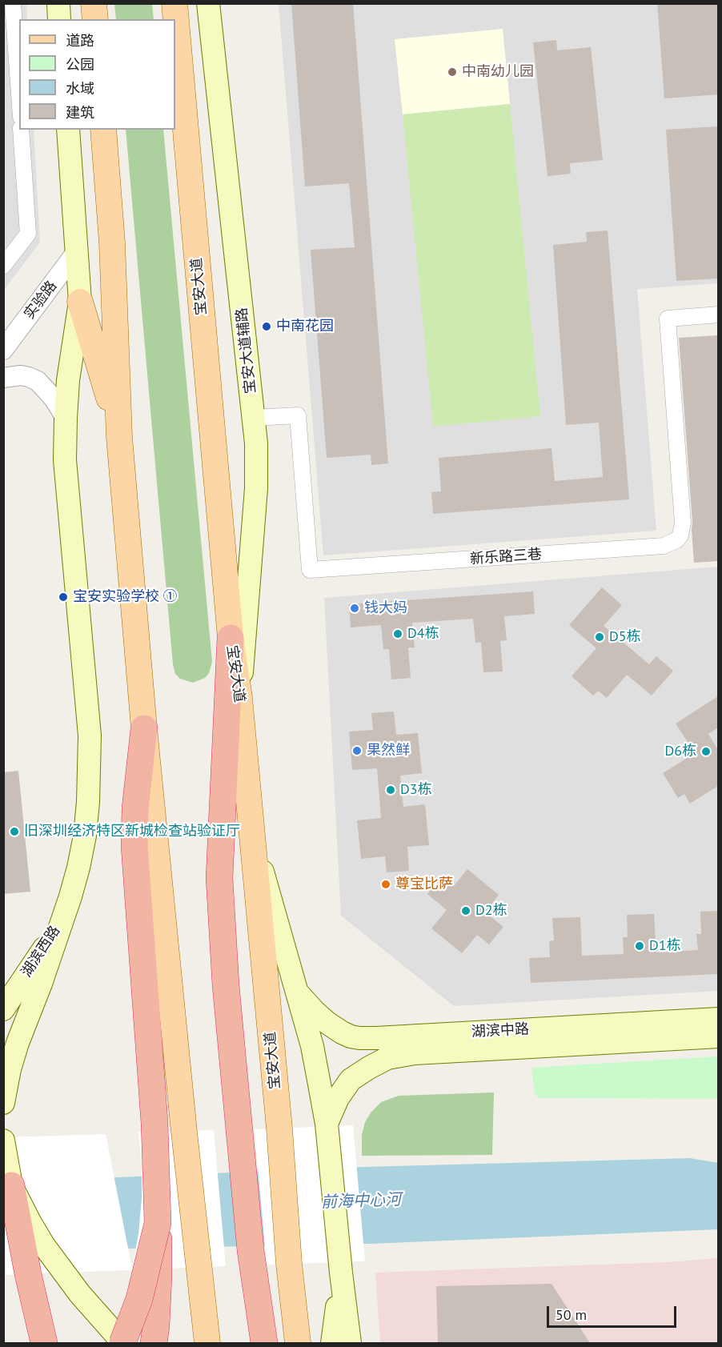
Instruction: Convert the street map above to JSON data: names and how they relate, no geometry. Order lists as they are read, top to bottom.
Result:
{
  "streets": {
    "main road": [
      "宝安大道",
      "宝安大道辅路",
      "湖滨西路",
      "湖滨中路"
    ],
    "street": ["实验路", "新乐路三巷"]
  },
  "crossings": [
    ["宝安大道", "宝安大道辅路"],
    ["宝安大道辅路", "新乐路三巷"]
  ],
  "water": ["前海中心河"],
  "places": [
    "中南幼儿园",
    "中南花园",
    "宝安实验学校 ①",
    "钱大妈",
    "D4栋",
    "D5栋",
    "果然鲜",
    "D6栋",
    "D3栋",
    "旧深圳经济特区新城检查站验证厅",
    "尊宝比萨",
    "D2栋",
    "D1栋"
  ],
  "legend": [
    "道路",
    "公园",
    "水域",
    "建筑"
  ],
  "scale_bar": "50 m"
}
